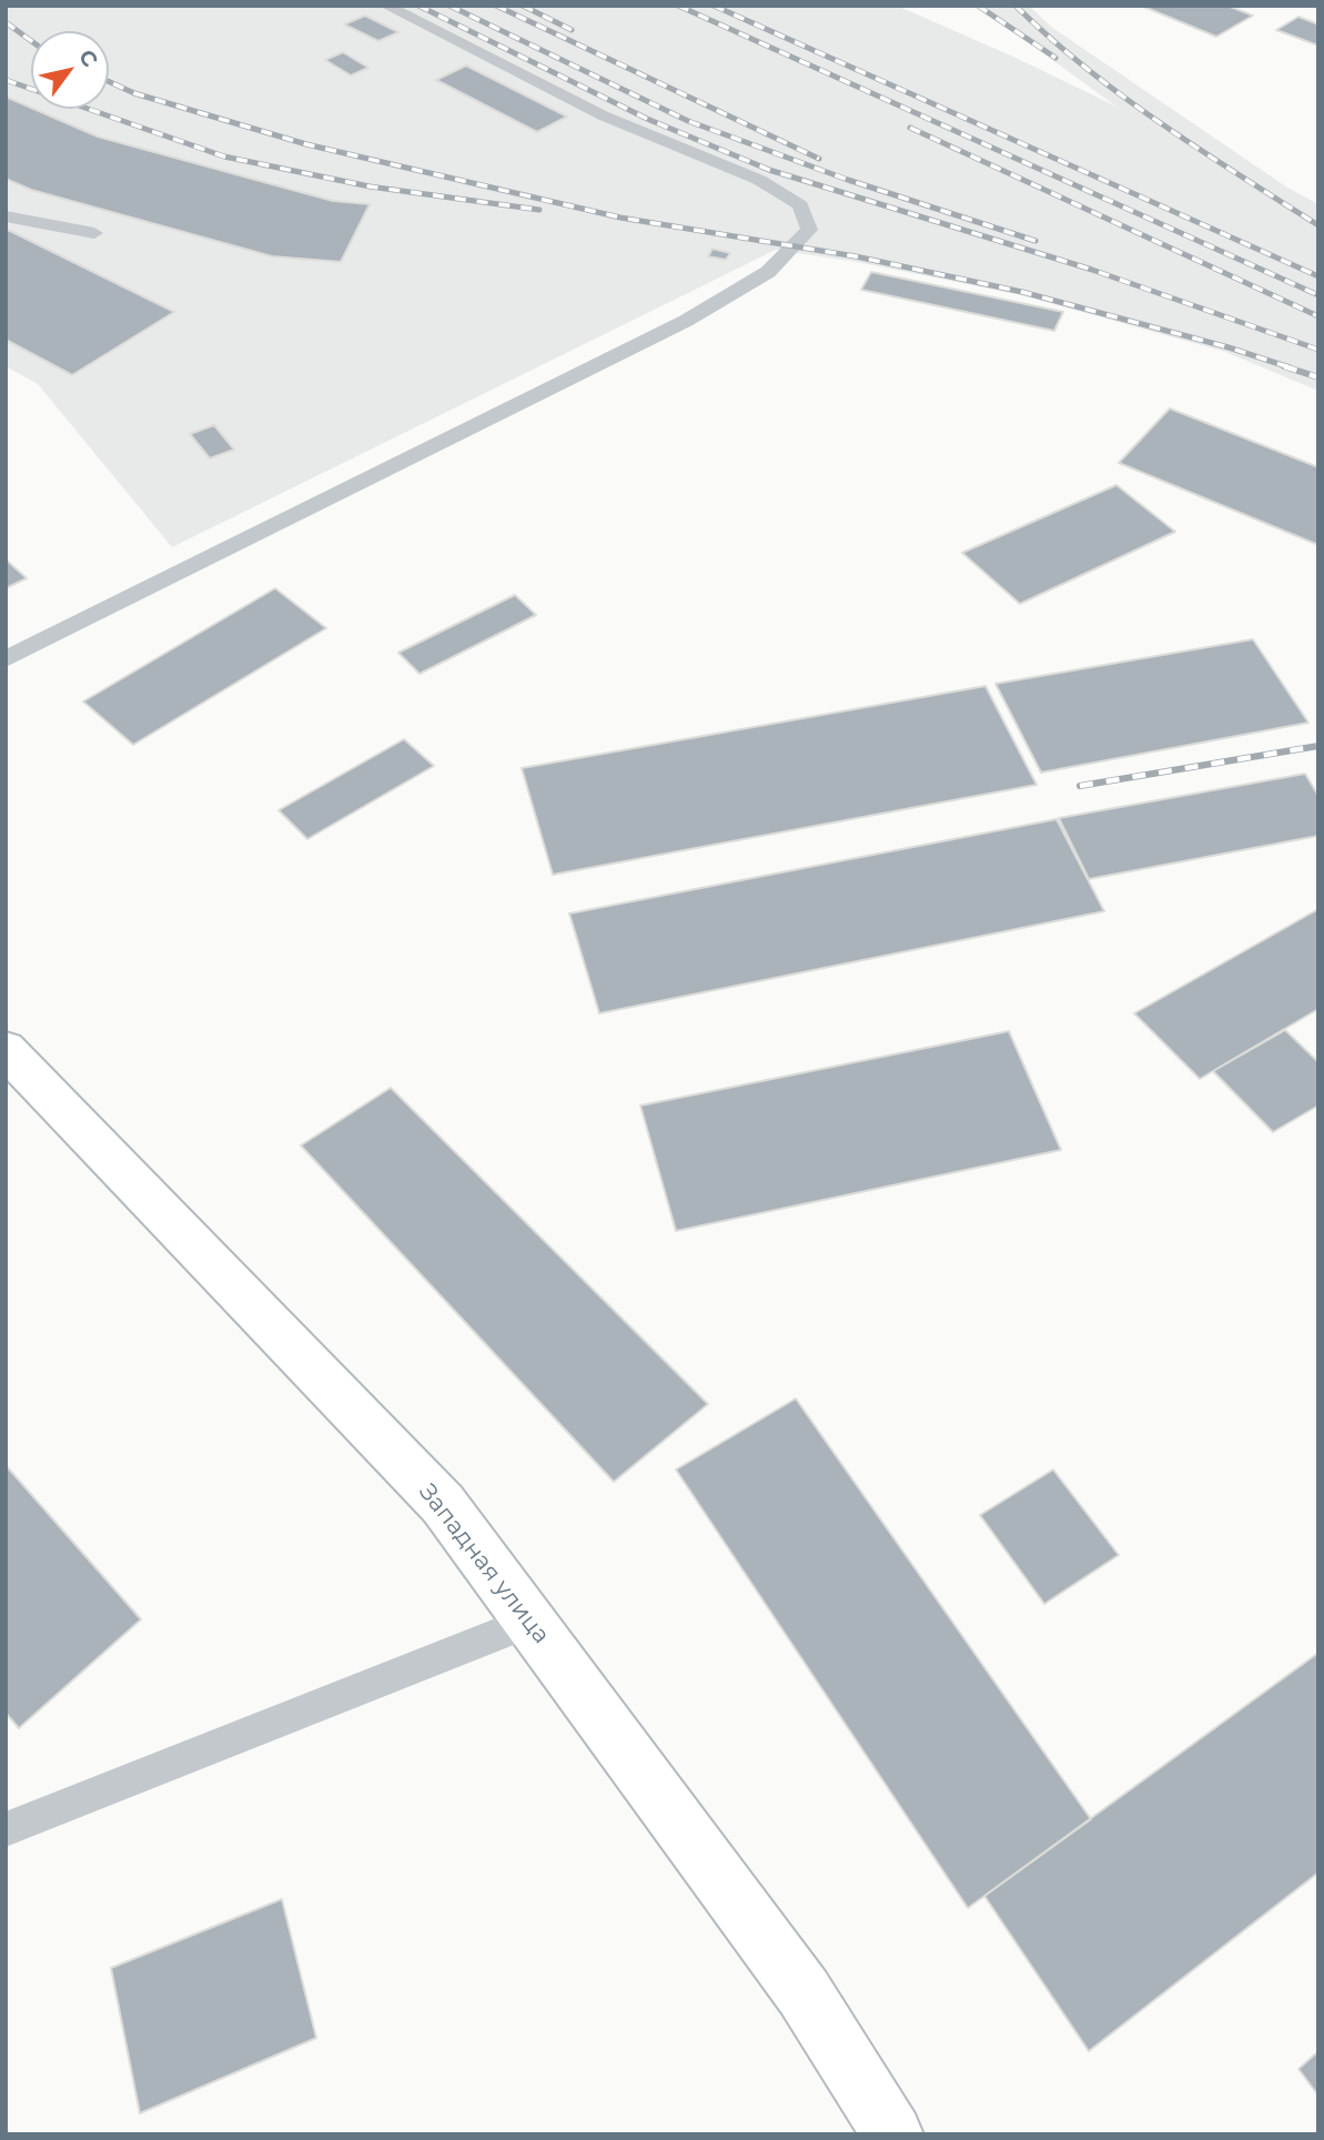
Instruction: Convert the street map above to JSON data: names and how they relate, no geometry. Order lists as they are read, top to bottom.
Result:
{
  "streets": {
    "main road": ["Западная улица"]
  },
  "north": "top right"
}
